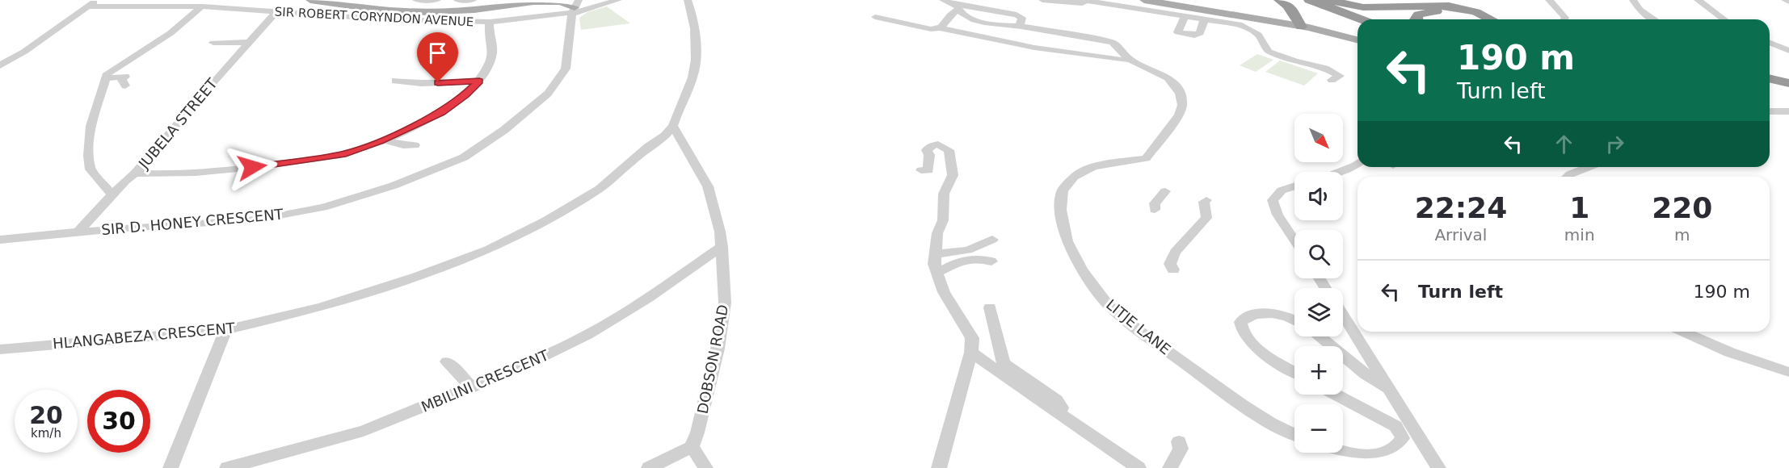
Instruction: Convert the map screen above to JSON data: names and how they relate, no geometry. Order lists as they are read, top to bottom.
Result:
{
  "streets": {
    "street": [
      "SIR ROBERT CORYNDON AVENUE",
      "JUBELA STREET",
      "SIR D. HONEY CRESCENT",
      "LITJE LANE",
      "HLANGABEZA CRESCENT",
      "DOBSON ROAD",
      "MBILINI CRESCENT"
    ]
  },
  "crossings": [
    ["SIR ROBERT CORYNDON AVENUE", "JUBELA STREET"],
    ["SIR ROBERT CORYNDON AVENUE", "SIR D. HONEY CRESCENT"],
    ["JUBELA STREET", "SIR D. HONEY CRESCENT"],
    ["HLANGABEZA CRESCENT", "DOBSON ROAD"],
    ["DOBSON ROAD", "MBILINI CRESCENT"]
  ],
  "north": "bottom right",
  "page": {
    "turn": ["190 m", "Turn left"],
    "map_buttons": ["+", "−"],
    "eta": [
      "22:24",
      "Arrival",
      "1",
      "min",
      "220",
      "m"
    ],
    "list": [
      {
        "name": "Turn left",
        "value": "190 m"
      }
    ],
    "speed": "20 km/h",
    "limit": "30"
  }
}
